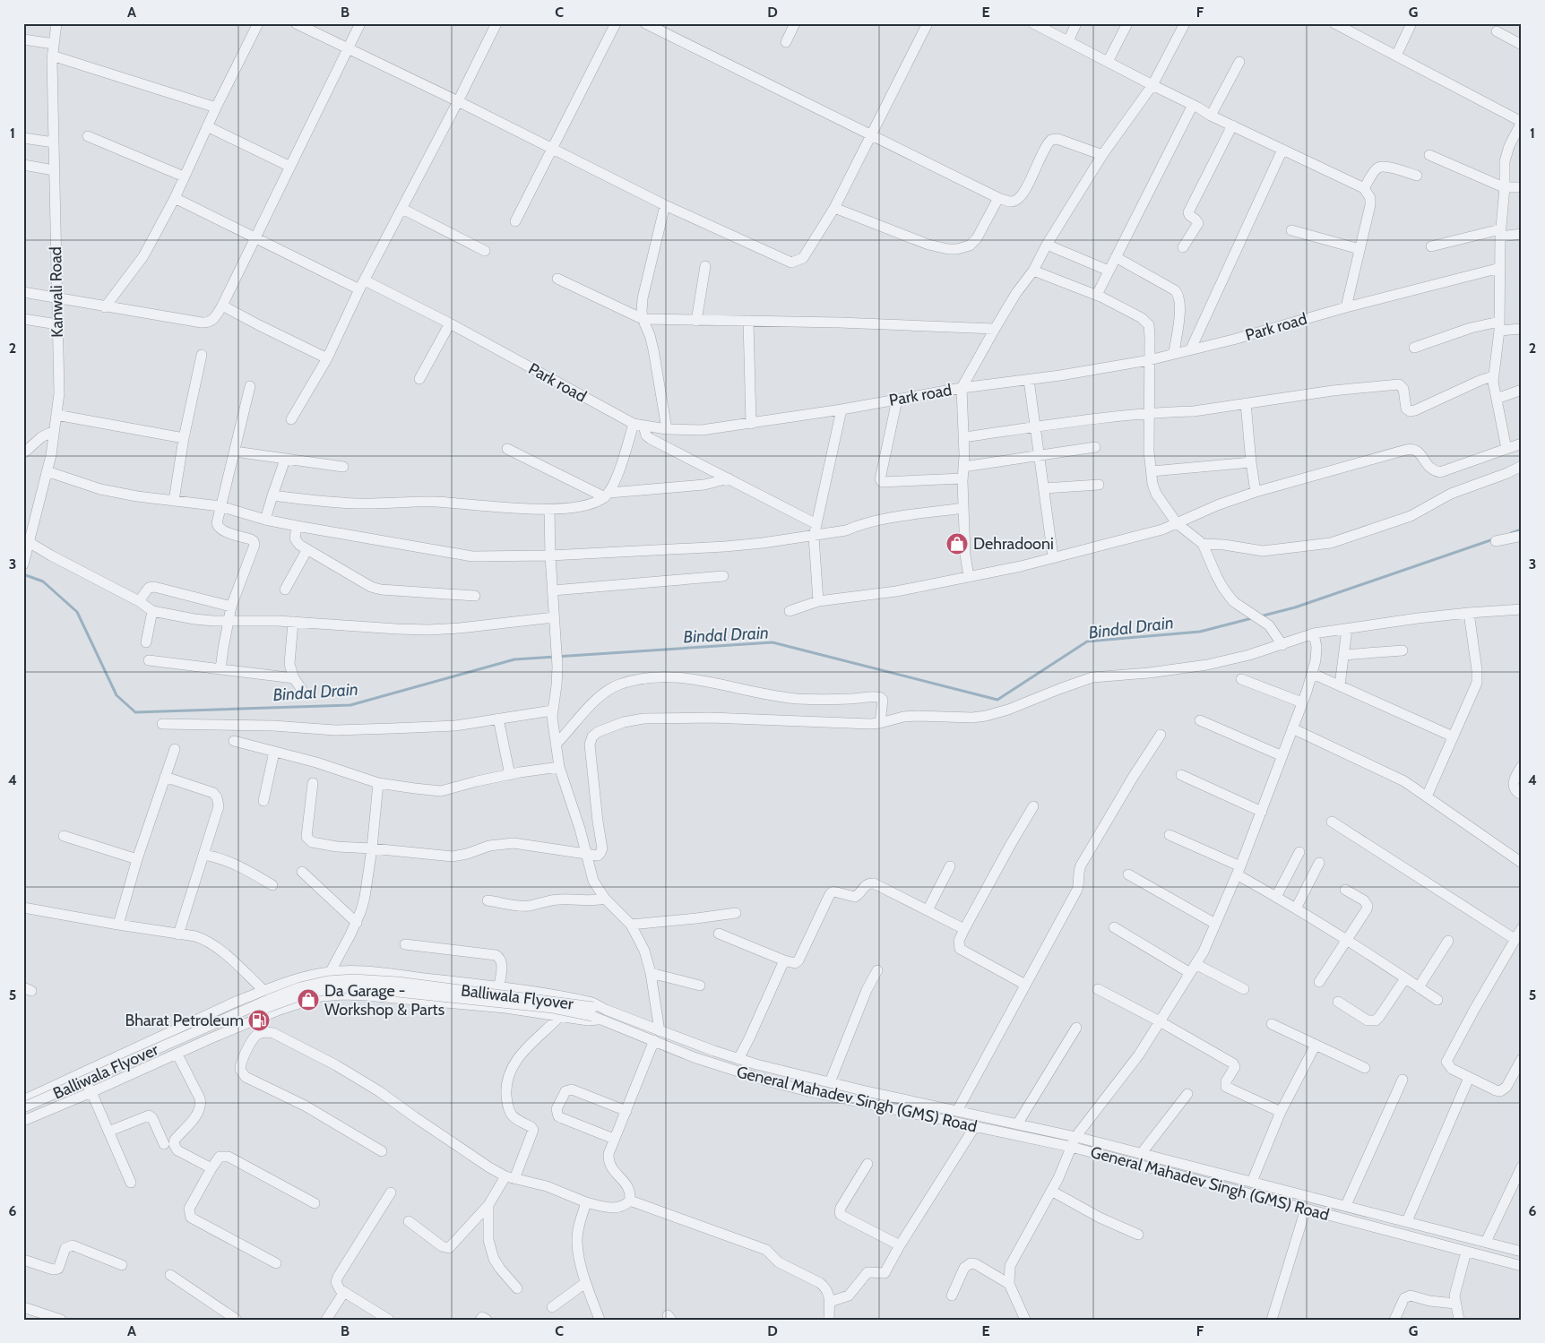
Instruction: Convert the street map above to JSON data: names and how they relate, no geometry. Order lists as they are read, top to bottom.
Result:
{
  "streets": {
    "street": [
      "Kanwali Road",
      "Park road",
      "Balliwala Flyover",
      "General Mahadev Singh (GMS) Road"
    ]
  },
  "crossings": [
    ["Balliwala Flyover", "General Mahadev Singh (GMS) Road"]
  ],
  "water": ["Bindal Drain"],
  "places": {
    "shop": ["Dehradooni", "Da Garage - Workshop & Parts"],
    "fuel station": ["Bharat Petroleum"]
  },
  "grid": {
    "columns": [
      "A",
      "B",
      "C",
      "D",
      "E",
      "F",
      "G"
    ],
    "rows": [
      "1",
      "2",
      "3",
      "4",
      "5",
      "6"
    ]
  }
}
